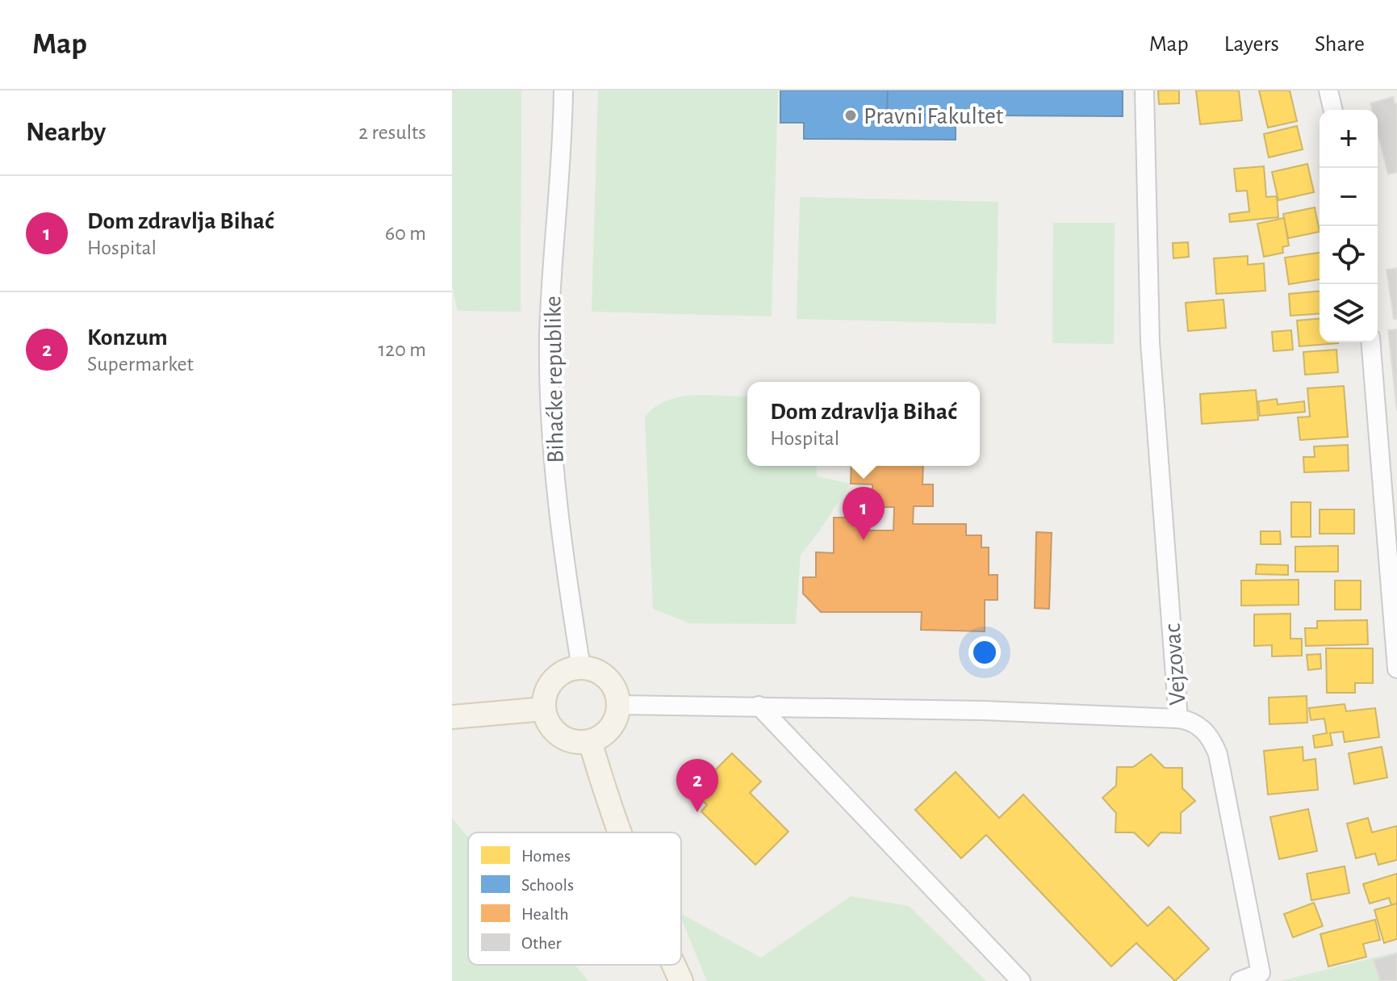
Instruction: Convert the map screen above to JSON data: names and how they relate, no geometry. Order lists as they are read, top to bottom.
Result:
{
  "streets": {
    "street": ["Bihaćke republike", "Vejzovac"]
  },
  "crossings": [
    ["Bihaćke republike", "Vejzovac"]
  ],
  "places": ["Pravni Fakultet"],
  "legend": [
    "Homes",
    "Schools",
    "Health",
    "Other"
  ],
  "page": {
    "header": "Map",
    "nav": ["Map", "Layers", "Share"],
    "heading": ["Nearby", "2 results"],
    "map_buttons": ["+", "−"],
    "list": [
      {
        "mark": "1",
        "name": "Dom zdravlja Bihać",
        "note": "Hospital",
        "value": "60 m"
      },
      {
        "mark": "2",
        "name": "Konzum",
        "note": "Supermarket",
        "value": "120 m"
      }
    ],
    "popup": ["Dom zdravlja Bihać", "Hospital"],
    "pins": ["1", "2"]
  }
}
